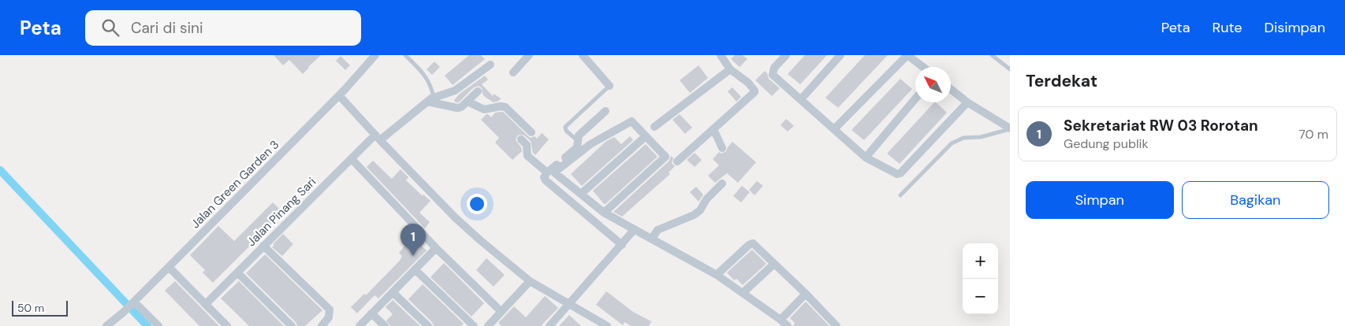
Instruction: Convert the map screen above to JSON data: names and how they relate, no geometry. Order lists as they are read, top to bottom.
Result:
{
  "streets": {
    "street": ["Jalan Green Garden 3", "Jalan Pinang Sari"]
  },
  "scale_bar": "50 m",
  "north": "top left",
  "page": {
    "header": "Peta",
    "search": "Cari di sini",
    "nav": ["Peta", "Rute", "Disimpan"],
    "heading": "Terdekat",
    "list": [
      {
        "mark": "1",
        "name": "Sekretariat RW 03 Rorotan",
        "note": "Gedung publik",
        "value": "70 m"
      }
    ],
    "buttons": ["Simpan", "Bagikan"],
    "pins": "1",
    "map_buttons": ["+", "−"],
    "scale": "50 m"
  }
}
